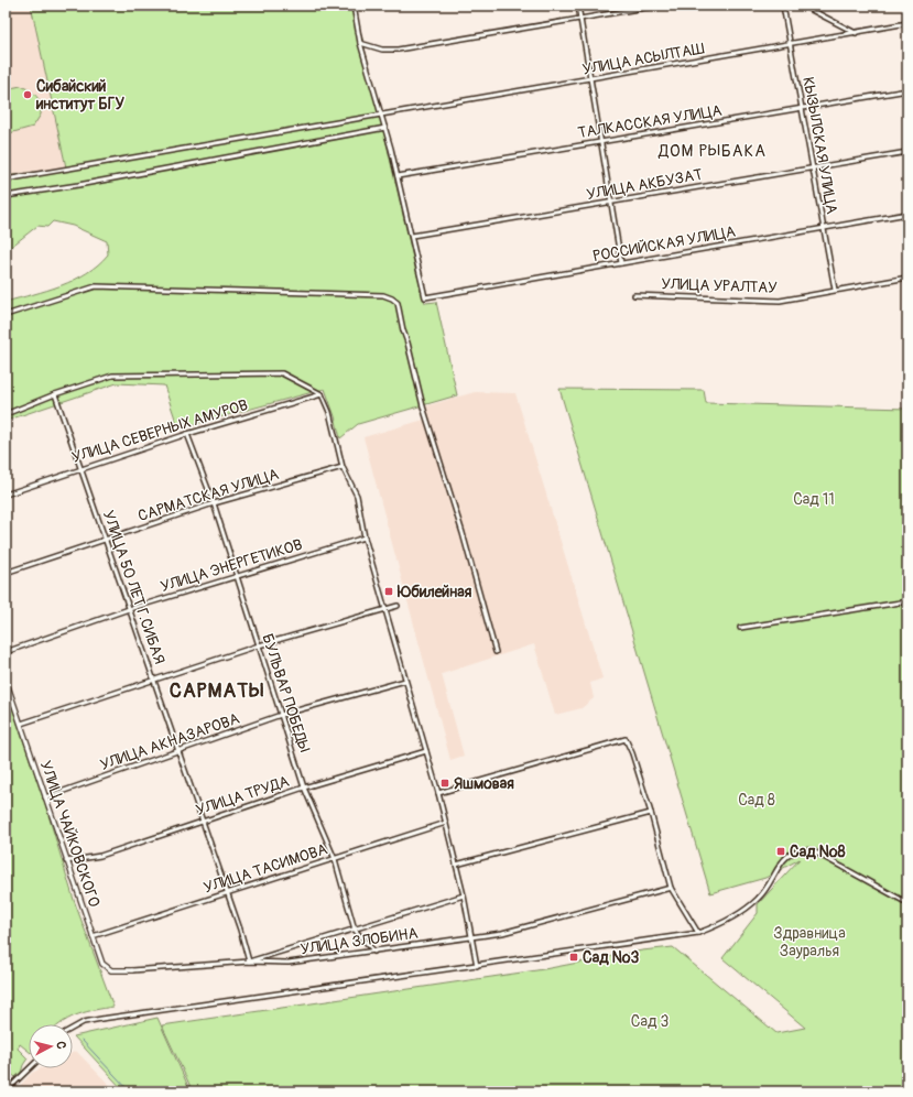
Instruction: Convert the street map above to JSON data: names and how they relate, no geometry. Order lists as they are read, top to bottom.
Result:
{
  "streets": {
    "street": [
      "УЛИЦА АСЫЛТАШ",
      "ТАЛКАССКАЯ УЛИЦА",
      "КЫЗЫЛСКАЯ УЛИЦА",
      "УЛИЦА АКБУЗАТ",
      "РОССИЙСКАЯ УЛИЦА",
      "УЛИЦА УРАЛТАУ",
      "УЛИЦА СЕВЕРНЫХ АМУРОВ",
      "САРМАТСКАЯ УЛИЦА",
      "УЛИЦА ЭНЕРГЕТИКОВ",
      "УЛИЦА 50 ЛЕТ Г.СИБАЯ",
      "БУЛЬВАР ПОБЕДЫ",
      "УЛИЦА АКНАЗАРОВА",
      "УЛИЦА ТРУДА",
      "УЛИЦА ЧАЙКОВСКОГО",
      "УЛИЦА ТАСИМОВА",
      "УЛИЦА ЗЛОБИНА"
    ]
  },
  "crossings": [
    ["УЛИЦА АСЫЛТАШ", "КЫЗЫЛСКАЯ УЛИЦА"],
    ["ТАЛКАССКАЯ УЛИЦА", "КЫЗЫЛСКАЯ УЛИЦА"],
    ["КЫЗЫЛСКАЯ УЛИЦА", "УЛИЦА АКБУЗАТ"],
    ["КЫЗЫЛСКАЯ УЛИЦА", "РОССИЙСКАЯ УЛИЦА"],
    ["КЫЗЫЛСКАЯ УЛИЦА", "УЛИЦА УРАЛТАУ"],
    ["УЛИЦА АКБУЗАТ", "РОССИЙСКАЯ УЛИЦА"],
    ["УЛИЦА СЕВЕРНЫХ АМУРОВ", "УЛИЦА 50 ЛЕТ Г.СИБАЯ"],
    ["УЛИЦА СЕВЕРНЫХ АМУРОВ", "БУЛЬВАР ПОБЕДЫ"],
    ["САРМАТСКАЯ УЛИЦА", "УЛИЦА 50 ЛЕТ Г.СИБАЯ"],
    ["САРМАТСКАЯ УЛИЦА", "БУЛЬВАР ПОБЕДЫ"],
    ["УЛИЦА ЭНЕРГЕТИКОВ", "УЛИЦА 50 ЛЕТ Г.СИБАЯ"],
    ["УЛИЦА ЭНЕРГЕТИКОВ", "БУЛЬВАР ПОБЕДЫ"],
    ["УЛИЦА 50 ЛЕТ Г.СИБАЯ", "УЛИЦА АКНАЗАРОВА"],
    ["УЛИЦА 50 ЛЕТ Г.СИБАЯ", "УЛИЦА ТРУДА"],
    ["УЛИЦА 50 ЛЕТ Г.СИБАЯ", "УЛИЦА ТАСИМОВА"],
    ["УЛИЦА 50 ЛЕТ Г.СИБАЯ", "УЛИЦА ЗЛОБИНА"],
    ["БУЛЬВАР ПОБЕДЫ", "УЛИЦА АКНАЗАРОВА"],
    ["БУЛЬВАР ПОБЕДЫ", "УЛИЦА ТРУДА"],
    ["БУЛЬВАР ПОБЕДЫ", "УЛИЦА ТАСИМОВА"],
    ["БУЛЬВАР ПОБЕДЫ", "УЛИЦА ЗЛОБИНА"],
    ["УЛИЦА АКНАЗАРОВА", "УЛИЦА ЧАЙКОВСКОГО"],
    ["УЛИЦА ТРУДА", "УЛИЦА ЧАЙКОВСКОГО"],
    ["УЛИЦА ЧАЙКОВСКОГО", "УЛИЦА ТАСИМОВА"],
    ["УЛИЦА ЧАЙКОВСКОГО", "УЛИЦА ЗЛОБИНА"]
  ],
  "districts": ["ДОМ РЫБАКА", "САРМАТЫ"],
  "parks": [
    "Сад 11",
    "Сад 8",
    "Здравница Зауралья",
    "Сад 3"
  ],
  "places": {
    "other": ["Сибайский институт БГУ"],
    "transit": [
      "Юбилейная",
      "Яшмовая",
      "Сад №8",
      "Сад №3"
    ]
  },
  "north": "right"
}
